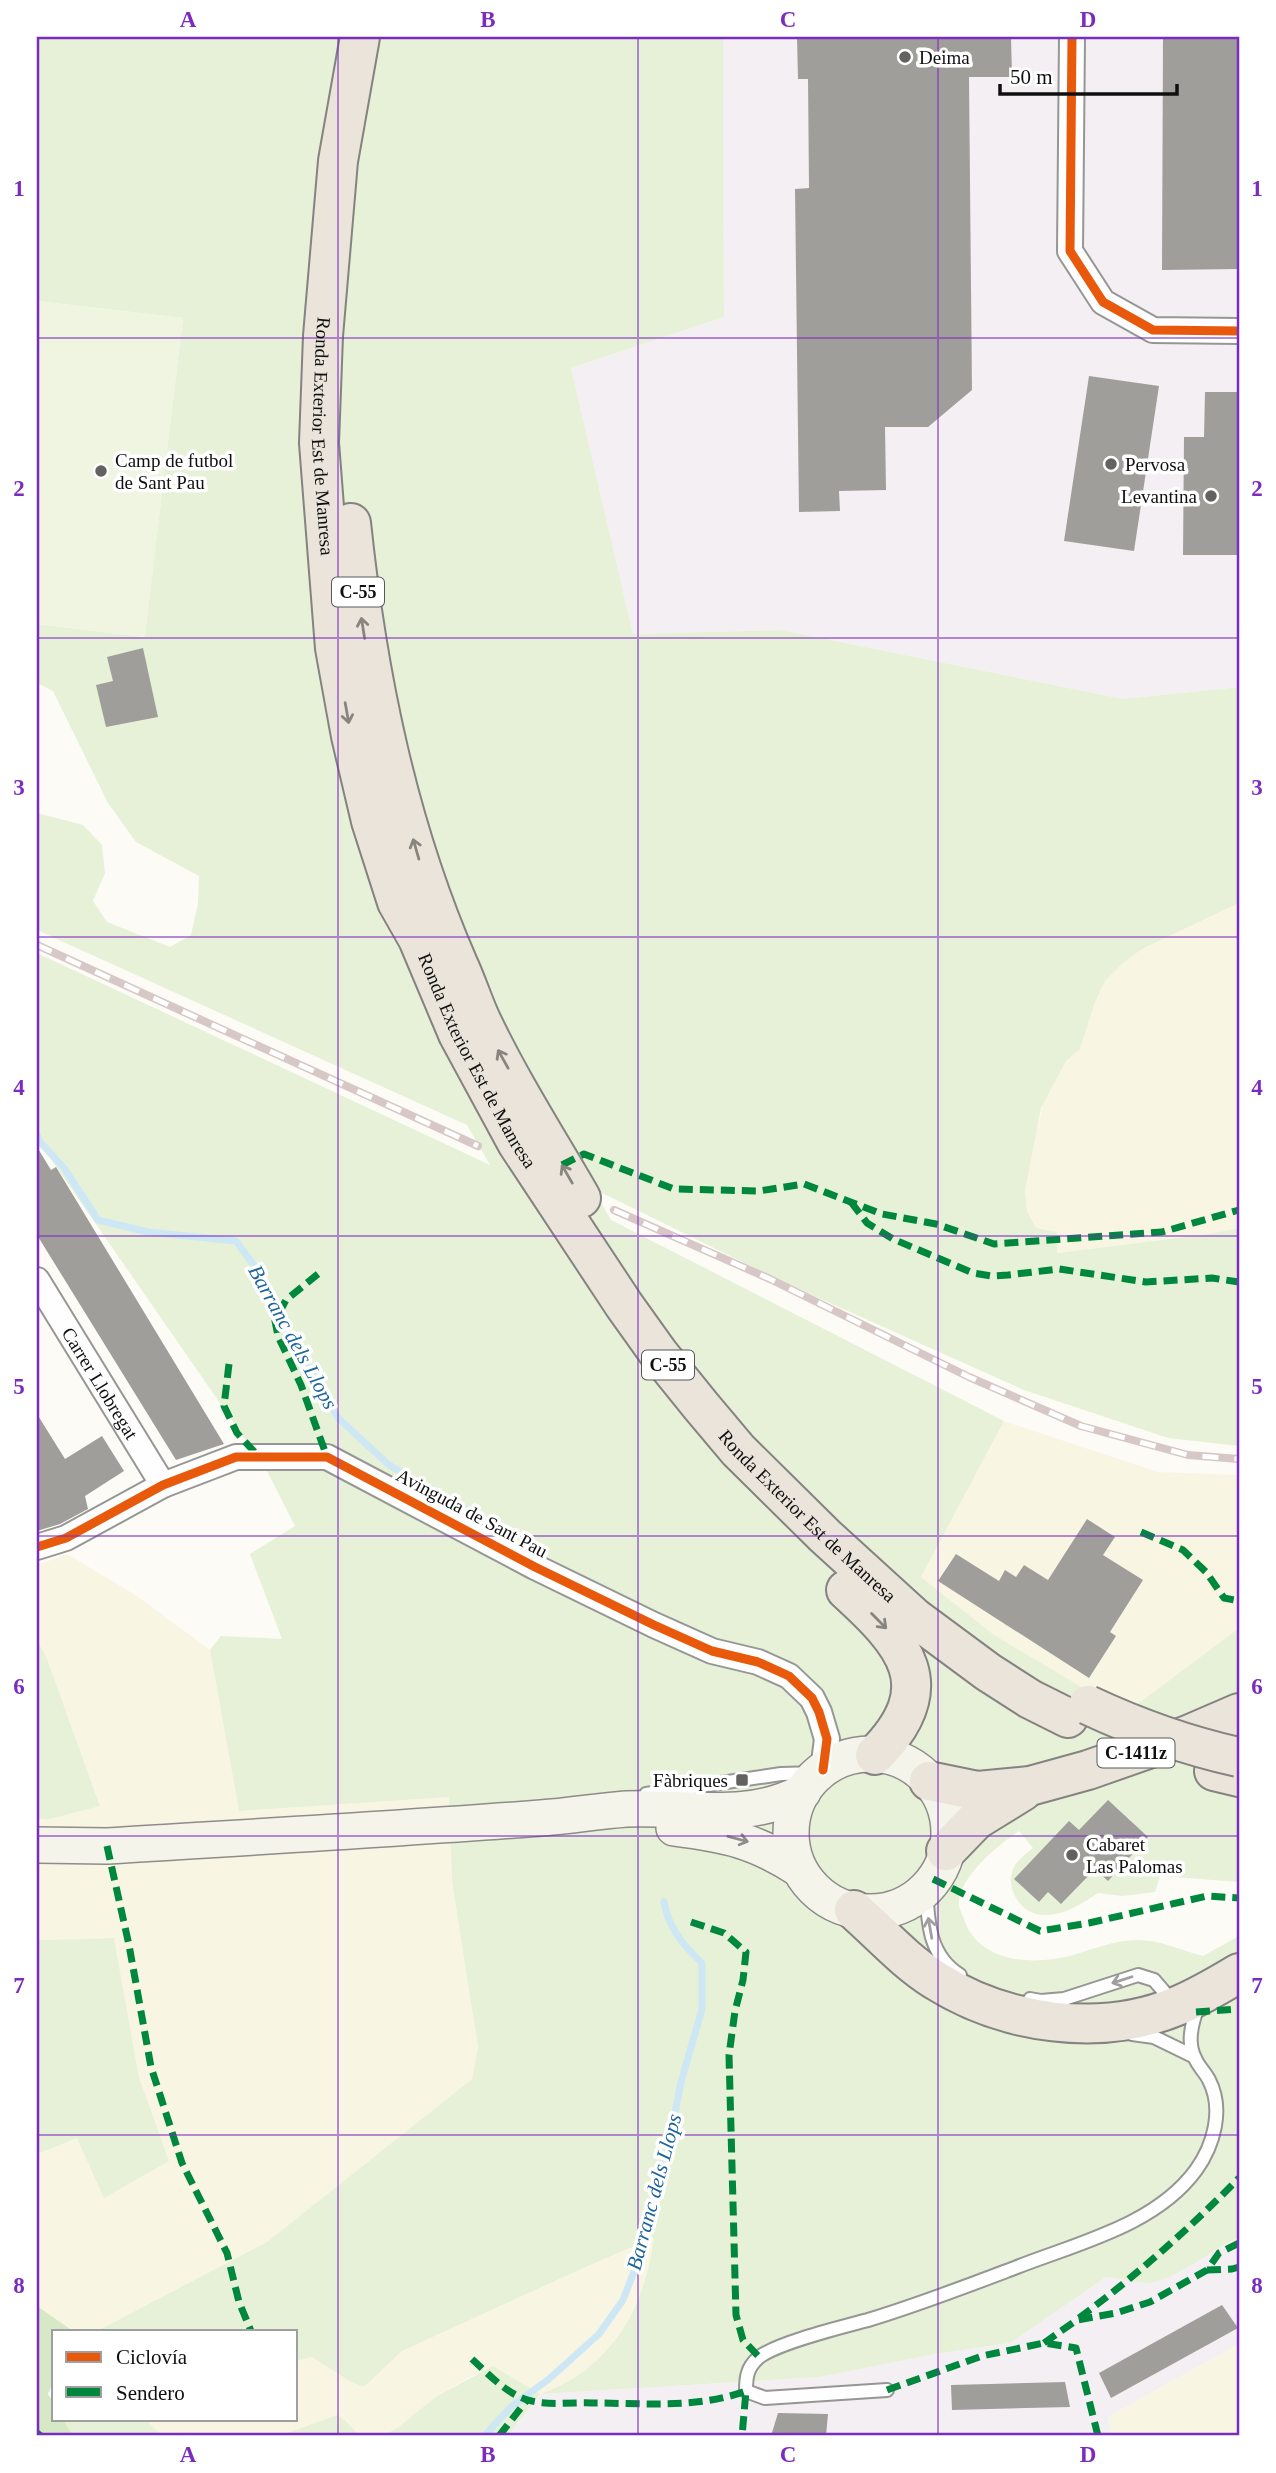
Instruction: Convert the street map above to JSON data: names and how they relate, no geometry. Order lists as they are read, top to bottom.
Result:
{
  "streets": {
    "highway": ["Ronda Exterior Est de Manresa", "C-55", "C-1411z"],
    "street": ["Carrer Llobregat", "Avinguda de Sant Pau"]
  },
  "crossings": [
    ["Carrer Llobregat", "Avinguda de Sant Pau"]
  ],
  "water": ["Barranc dels Llops"],
  "places": {
    "other": [
      "Deima",
      "Pervosa",
      "Camp de futbol de Sant Pau",
      "Levantina",
      "Cabaret Las Palomas"
    ],
    "transit": ["Fàbriques"]
  },
  "legend": ["Ciclovía", "Sendero"],
  "scale_bar": "50 m",
  "grid": {
    "columns": [
      "A",
      "B",
      "C",
      "D"
    ],
    "rows": [
      "1",
      "2",
      "3",
      "4",
      "5",
      "6",
      "7",
      "8"
    ]
  }
}
